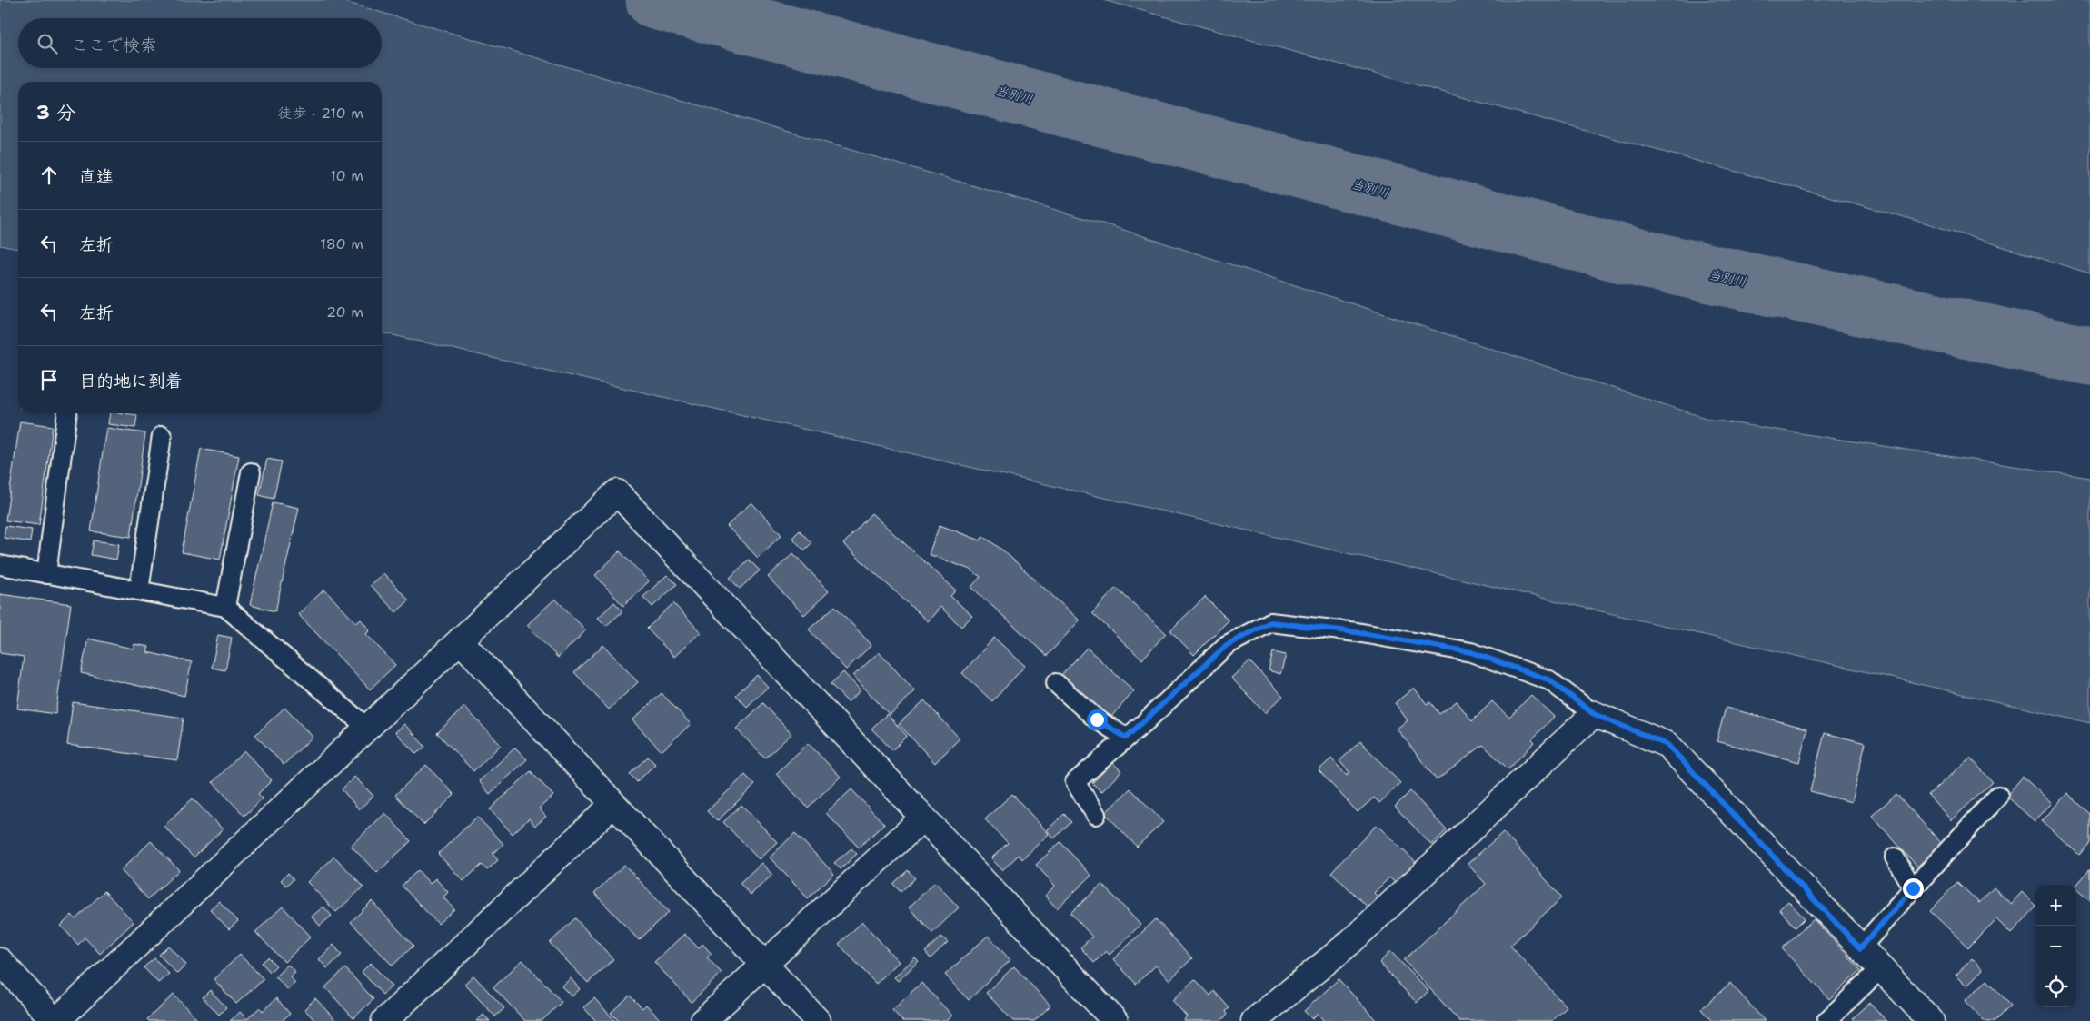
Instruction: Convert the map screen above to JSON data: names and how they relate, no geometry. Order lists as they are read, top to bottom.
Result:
{
  "water": ["当別川"],
  "page": {
    "search": "ここで検索",
    "heading": ["3 分", "徒歩 · 210 m"],
    "list": [
      ["直進", "10 m"],
      ["左折", "180 m"],
      ["左折", "20 m"],
      "目的地に到着"
    ],
    "map_buttons": ["+", "−"]
  }
}
